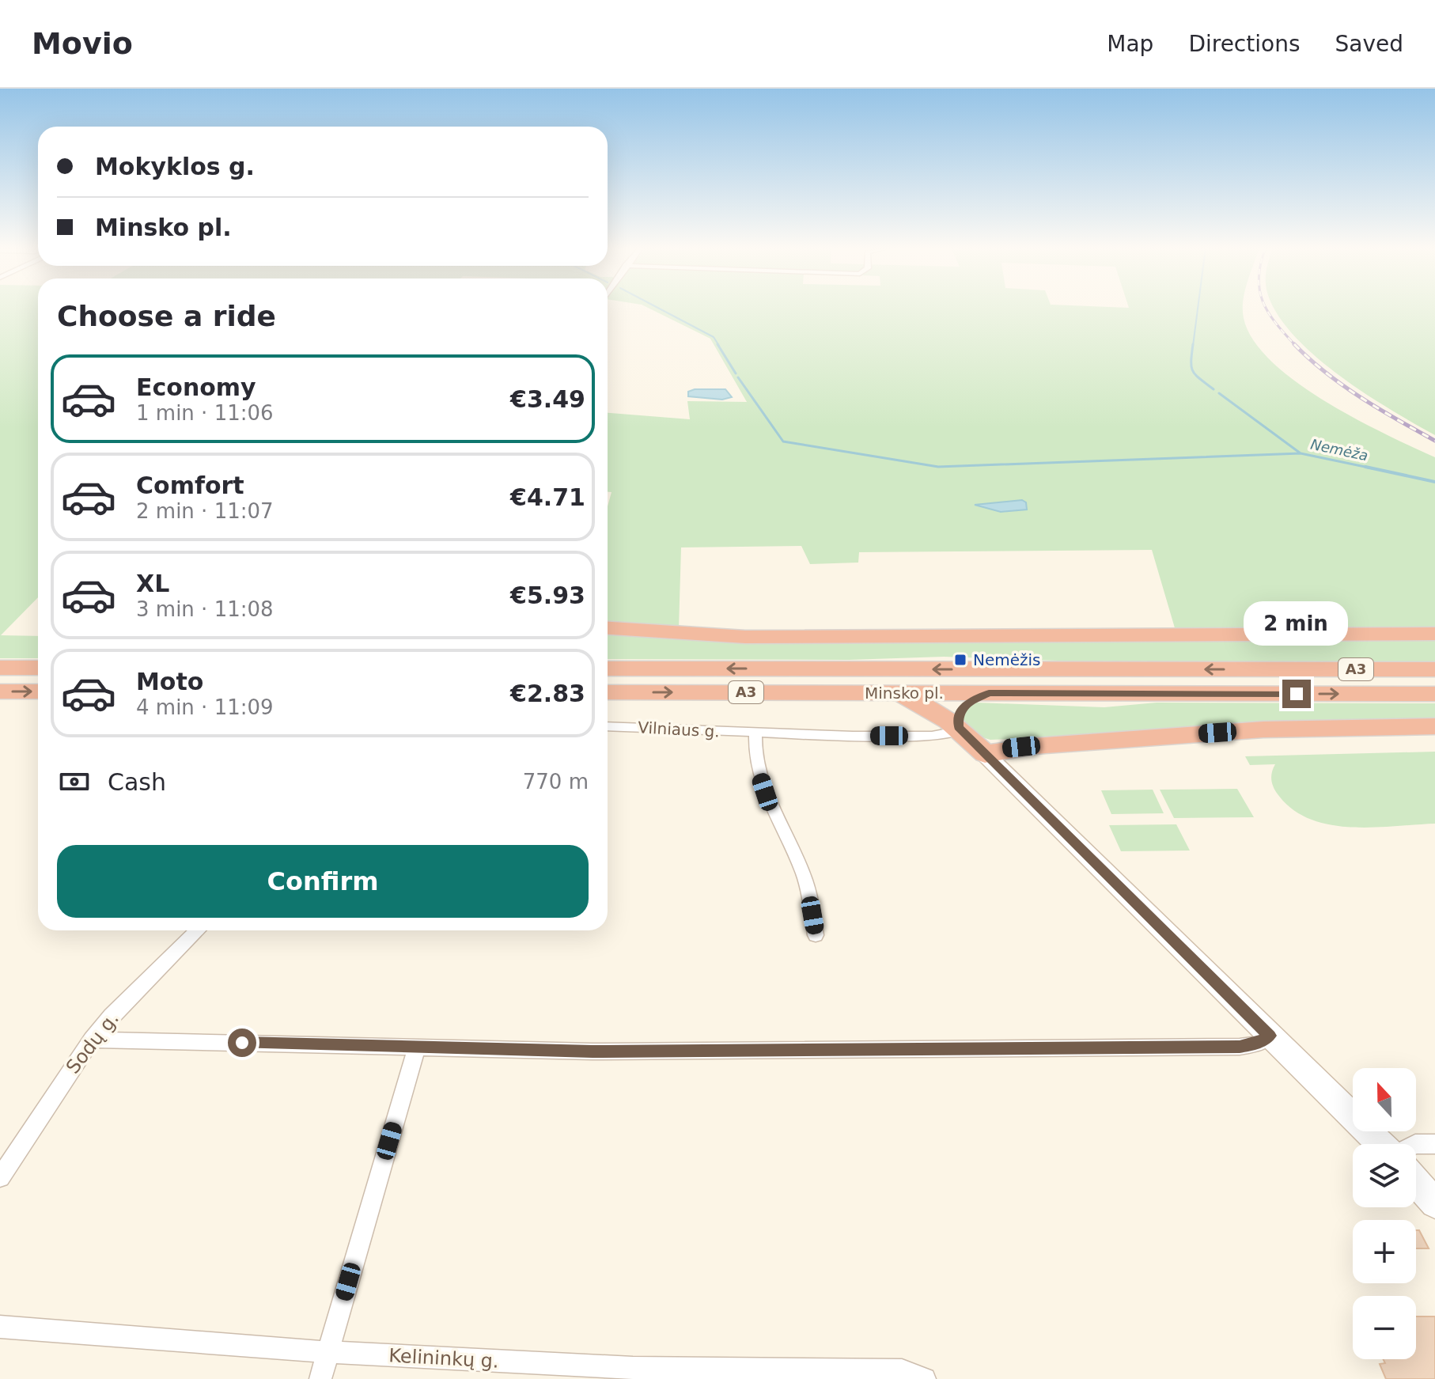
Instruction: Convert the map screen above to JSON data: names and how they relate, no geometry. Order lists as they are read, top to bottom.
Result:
{
  "streets": {
    "highway": ["A3", "Minsko pl."],
    "street": ["Vilniaus g.", "Sodų g.", "Kelininkų g."]
  },
  "water": ["Nemėža"],
  "places": {
    "transit": ["Nemėžis"]
  },
  "north": "top",
  "page": {
    "header": "Movio",
    "nav": ["Map", "Directions", "Saved"],
    "banner": ["Mokyklos g.", "Minsko pl."],
    "heading": "Choose a ride",
    "list": [
      {
        "name": "Economy",
        "note": "1 min · 11:06",
        "value": "€3.49"
      },
      {
        "name": "Comfort",
        "note": "2 min · 11:07",
        "value": "€4.71"
      },
      {
        "name": "XL",
        "note": "3 min · 11:08",
        "value": "€5.93"
      },
      {
        "name": "Moto",
        "note": "4 min · 11:09",
        "value": "€2.83"
      }
    ],
    "bubble": "2 min",
    "pay": ["Cash", "770 m"],
    "buttons": "Confirm",
    "map_buttons": ["+", "−"]
  }
}
